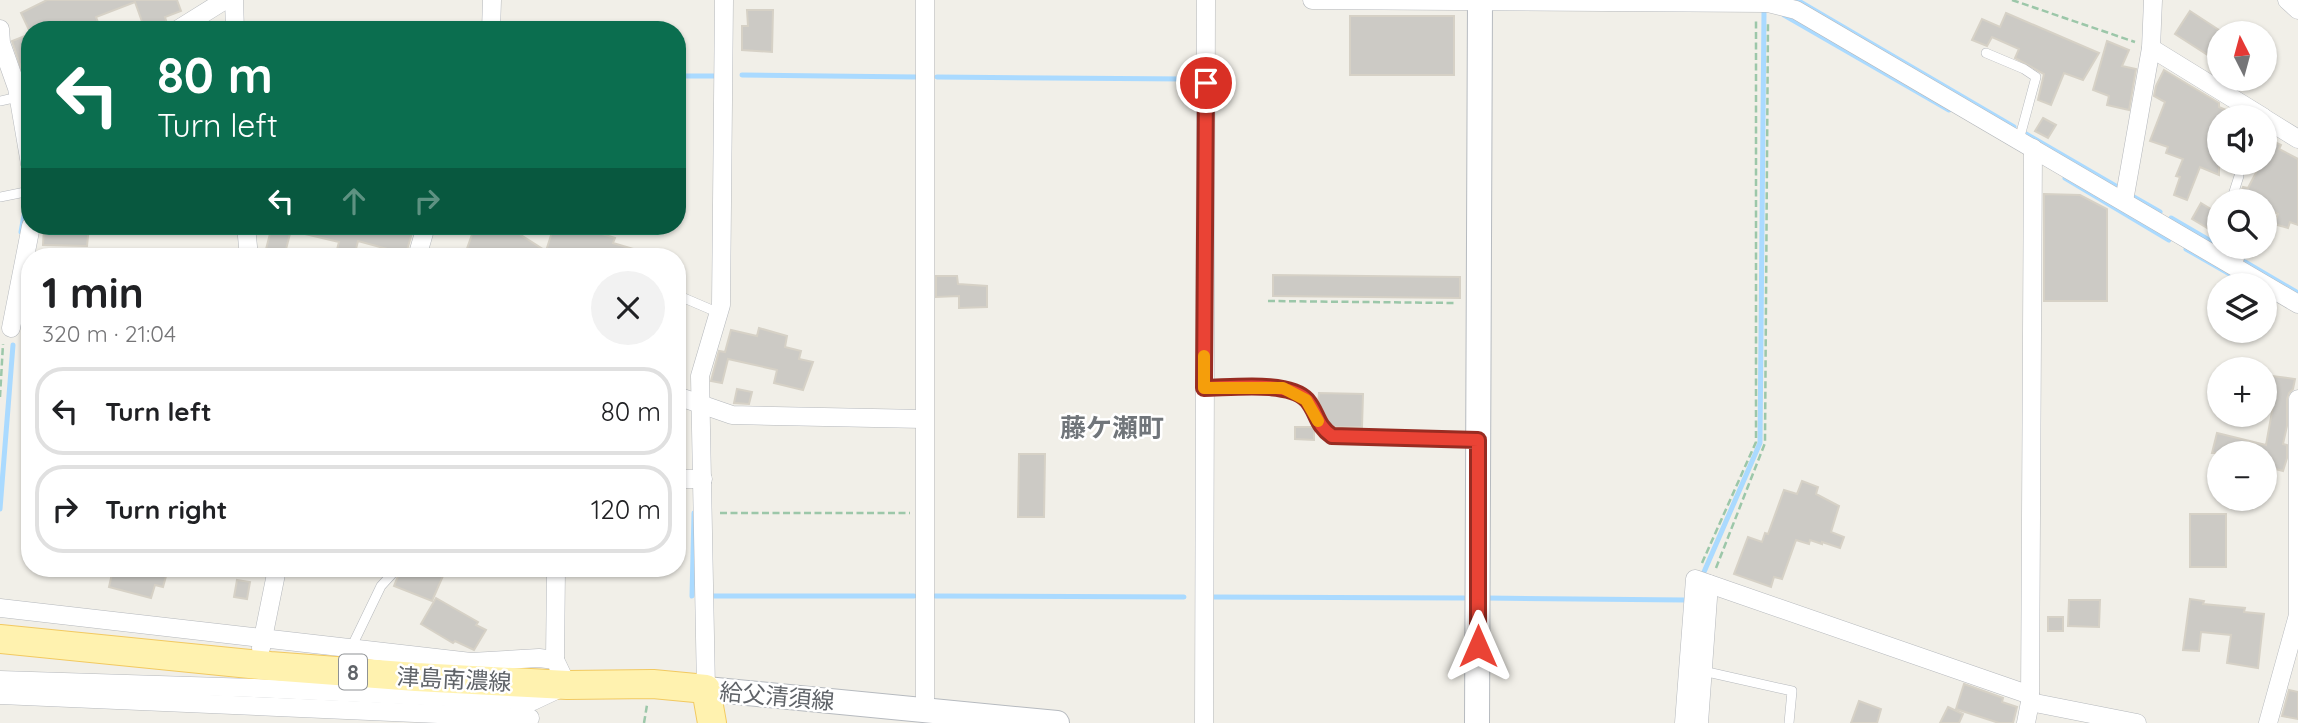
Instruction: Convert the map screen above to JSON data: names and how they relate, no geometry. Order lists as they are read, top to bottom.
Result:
{
  "streets": {
    "main road": ["8", "津島南濃線"],
    "street": ["給父清須線"]
  },
  "crossings": [
    ["津島南濃線", "給父清須線"]
  ],
  "districts": ["藤ケ瀬町"],
  "north": "top",
  "page": {
    "map_buttons": ["+", "−"],
    "turn": ["80 m", "Turn left"],
    "heading": ["1 min", "320 m · 21:04"],
    "list": [
      {
        "name": "Turn left",
        "value": "80 m"
      },
      {
        "name": "Turn right",
        "value": "120 m"
      }
    ]
  }
}
